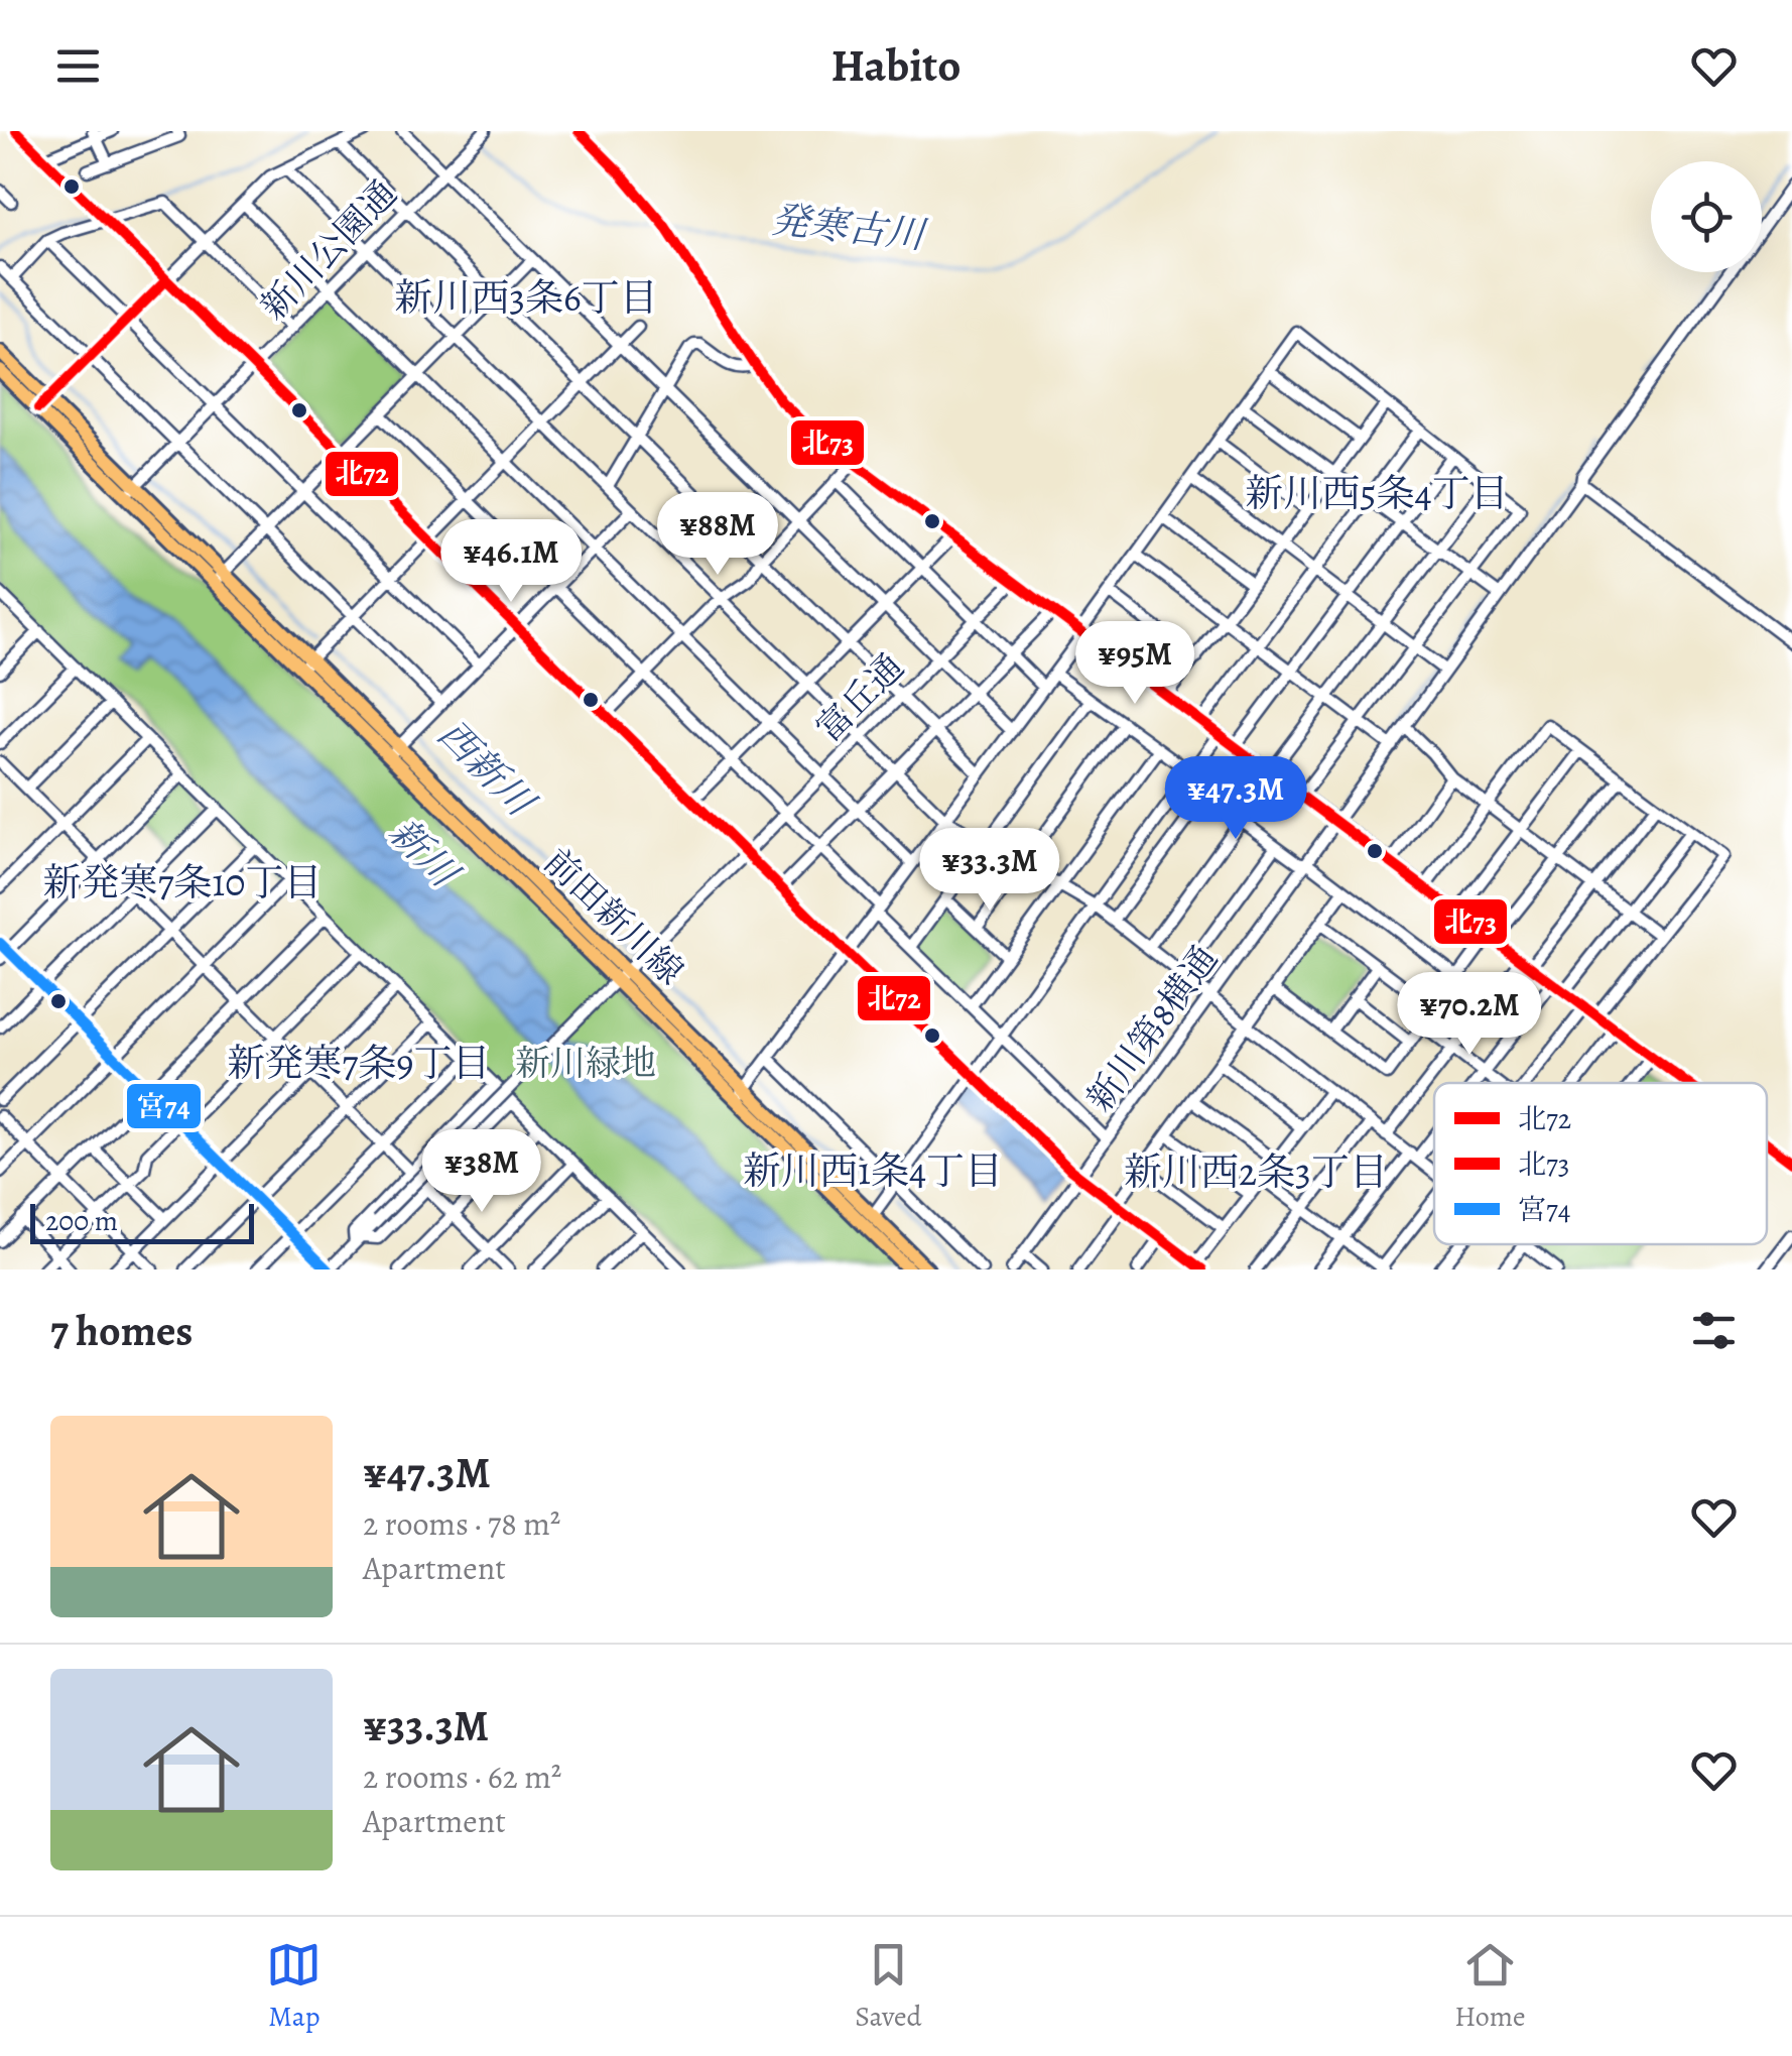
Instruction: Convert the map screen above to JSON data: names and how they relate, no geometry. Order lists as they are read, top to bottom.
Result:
{
  "streets": {
    "main road": ["前田新川線"],
    "street": ["新川公園通", "富丘通", "新川第8横通"]
  },
  "crossings": [
    ["新川公園通", "前田新川線"],
    ["富丘通", "前田新川線"]
  ],
  "districts": [
    "新川西3条6丁目",
    "新川西5条4丁目",
    "新発寒7条10丁目",
    "新発寒7条9丁目",
    "新川西1条4丁目",
    "新川西2条3丁目"
  ],
  "water": ["発寒古川", "西新川", "新川"],
  "parks": ["新川緑地"],
  "lines": ["transit line 北72", "transit line 北73", "transit line 宮74"],
  "legend": ["北72", "北73", "宮74"],
  "scale_bar": "200 m",
  "page": {
    "header": "Habito",
    "price": [
      "¥88M",
      "¥46.1M",
      "¥95M",
      "¥47.3M",
      "¥33.3M",
      "¥70.2M",
      "¥38M"
    ],
    "scale": "200 m",
    "heading": "7 homes",
    "list": [
      {
        "name": "¥47.3M",
        "note": "2 rooms · 78 m² · Apartment"
      },
      {
        "name": "¥33.3M",
        "note": "2 rooms · 62 m² · Apartment"
      }
    ],
    "tabs": ["Map", "Saved", "Home"]
  }
}
